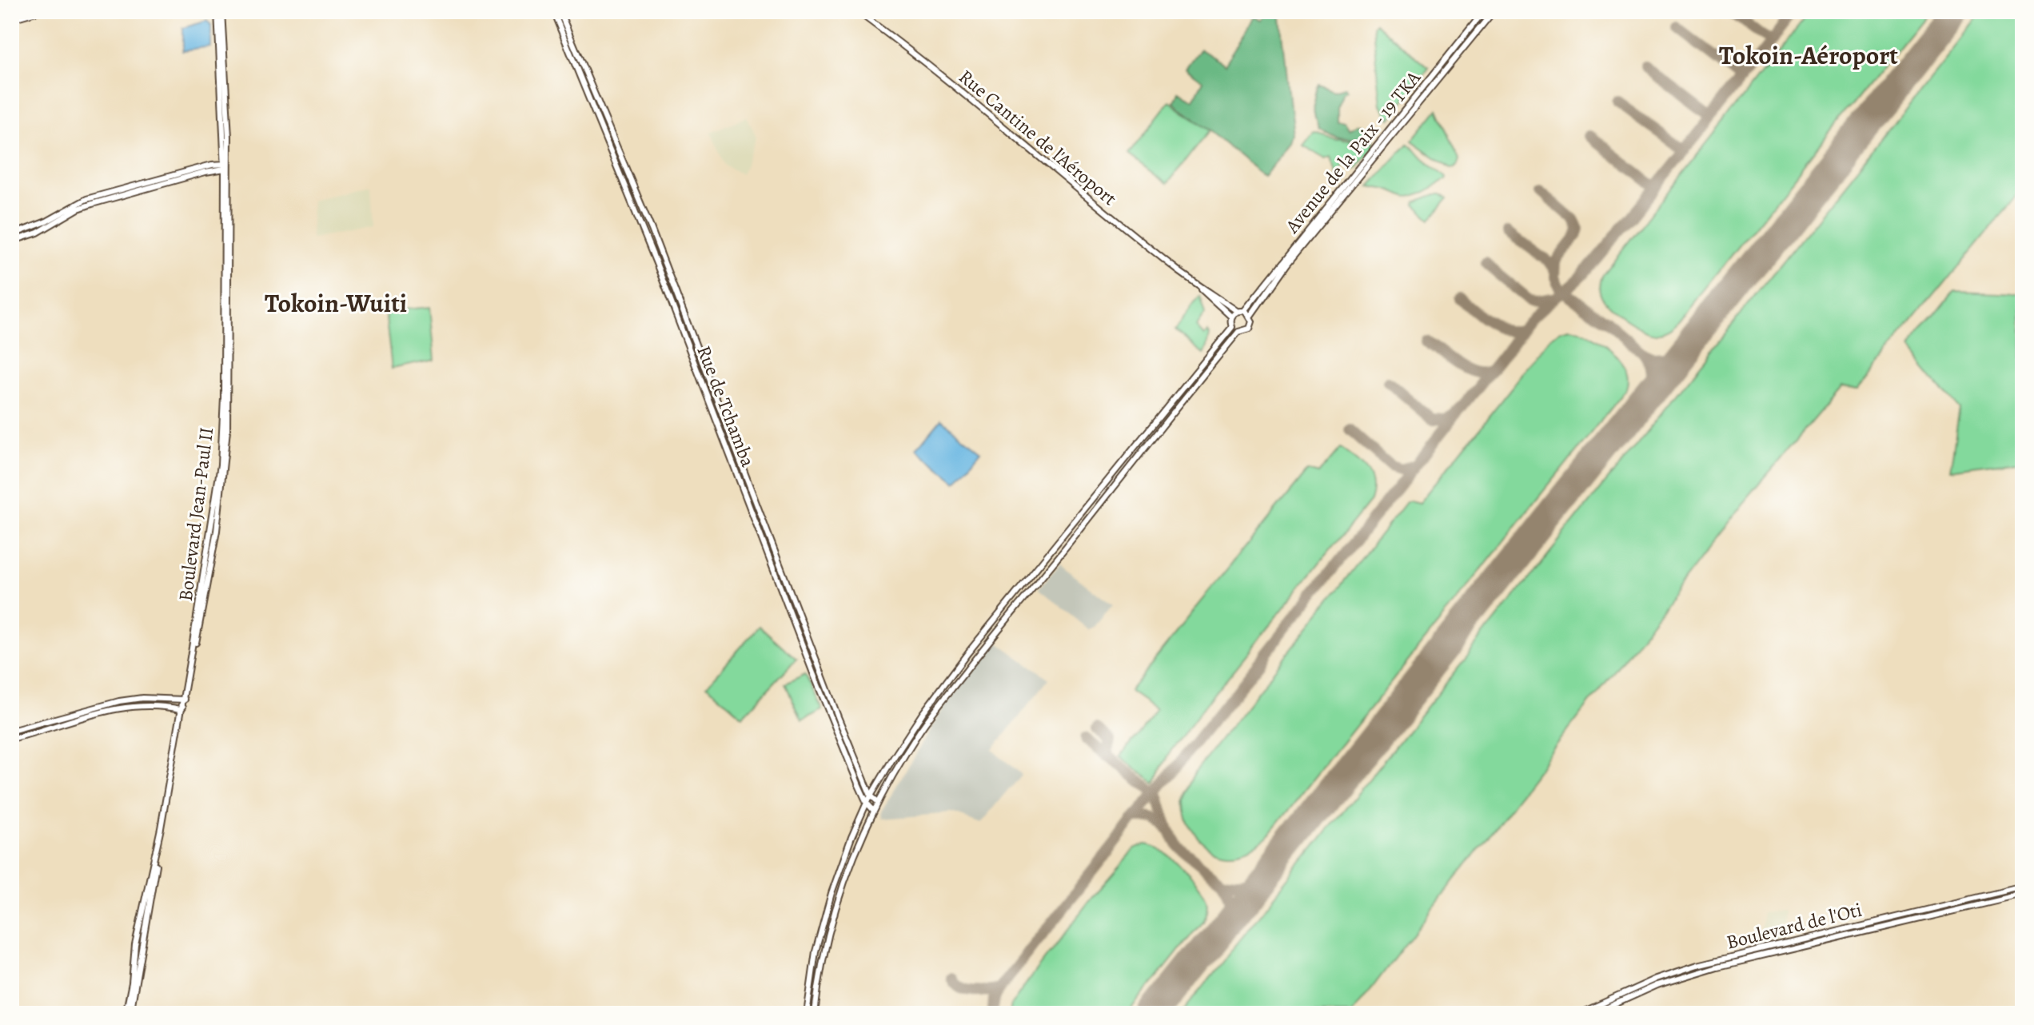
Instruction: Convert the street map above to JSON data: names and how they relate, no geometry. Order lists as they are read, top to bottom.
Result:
{
  "streets": {
    "main road": [
      "Rue Cantine de l'Aéroport",
      "Avenue de la Paix - 19 TKA",
      "Rue de Tchamba",
      "Boulevard Jean-Paul II",
      "Boulevard de l'Oti"
    ]
  },
  "districts": ["Tokoin-Aéroport", "Tokoin-Wuiti"]
}
